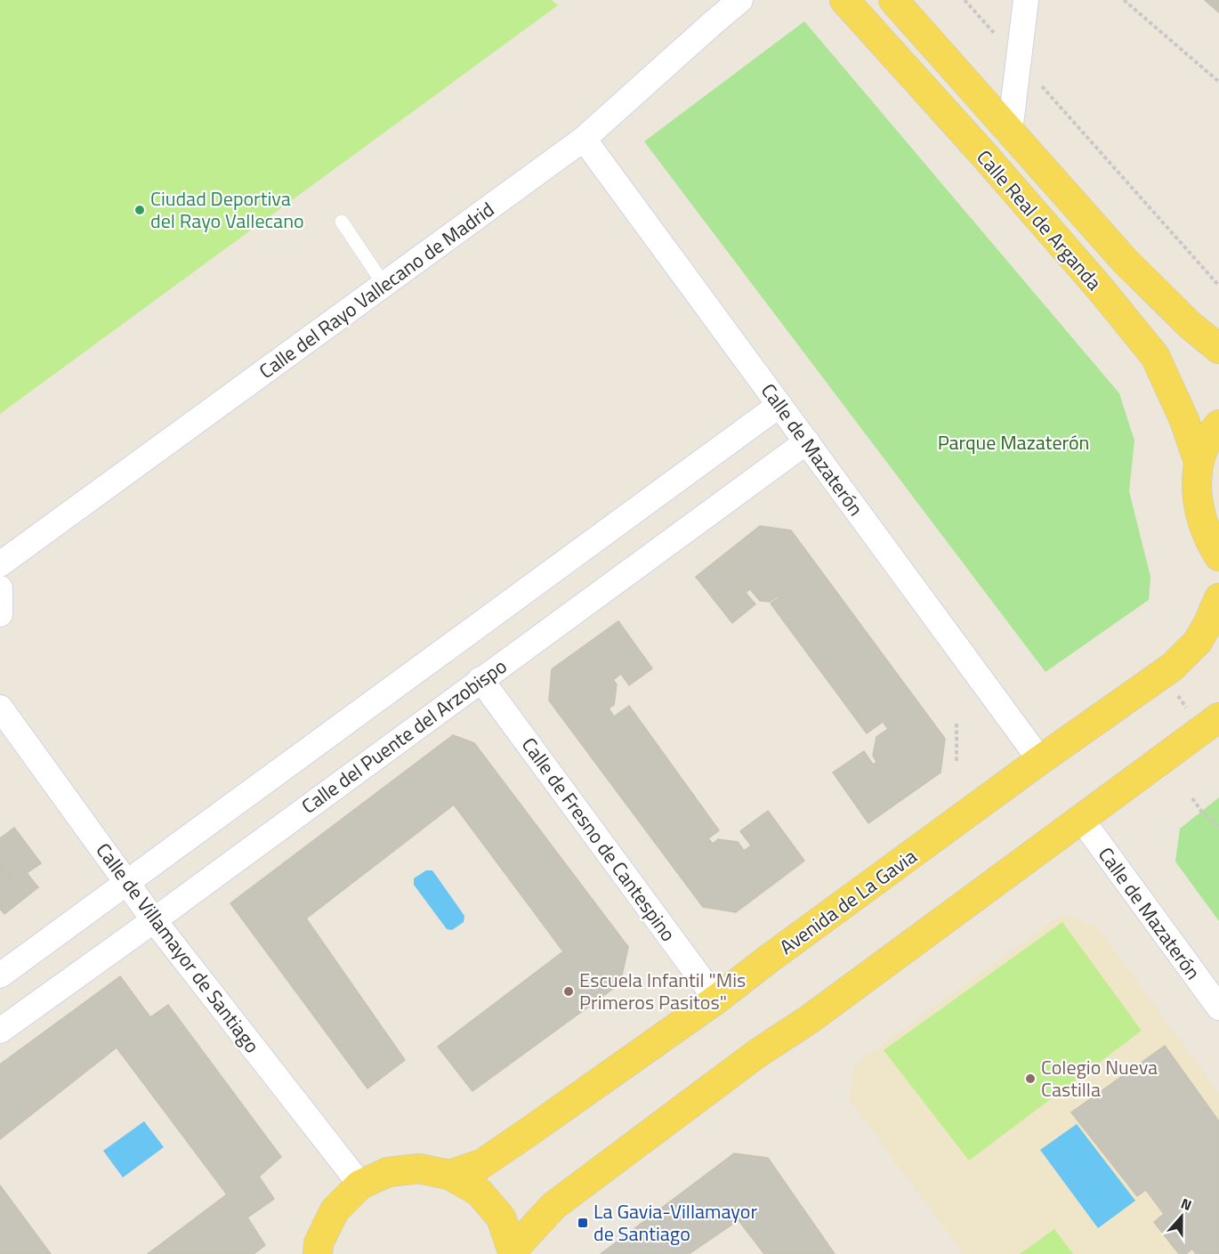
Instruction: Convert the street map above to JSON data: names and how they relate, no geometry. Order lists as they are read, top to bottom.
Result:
{
  "streets": {
    "main road": ["Calle Real de Arganda", "Avenida de La Gavia"],
    "street": [
      "Calle del Rayo Vallecano de Madrid",
      "Calle de Mazaterón",
      "Calle del Puente del Arzobispo",
      "Calle de Fresno de Cantespino",
      "Calle de Villamayor de Santiago"
    ]
  },
  "crossings": [
    ["Calle del Rayo Vallecano de Madrid", "Calle de Mazaterón"],
    ["Calle de Mazaterón", "Calle del Puente del Arzobispo"],
    ["Calle de Mazaterón", "Avenida de La Gavia"],
    ["Calle del Puente del Arzobispo", "Calle de Fresno de Cantespino"],
    ["Calle del Puente del Arzobispo", "Calle de Villamayor de Santiago"],
    ["Calle de Fresno de Cantespino", "Avenida de La Gavia"]
  ],
  "parks": ["Parque Mazaterón"],
  "places": {
    "other": ["Ciudad Deportiva del Rayo Vallecano", "Escuela Infantil \"Mis Primeros Pasitos\"", "Colegio Nueva Castilla"],
    "transit": ["La Gavia-Villamayor de Santiago"]
  },
  "north": "top"
}
